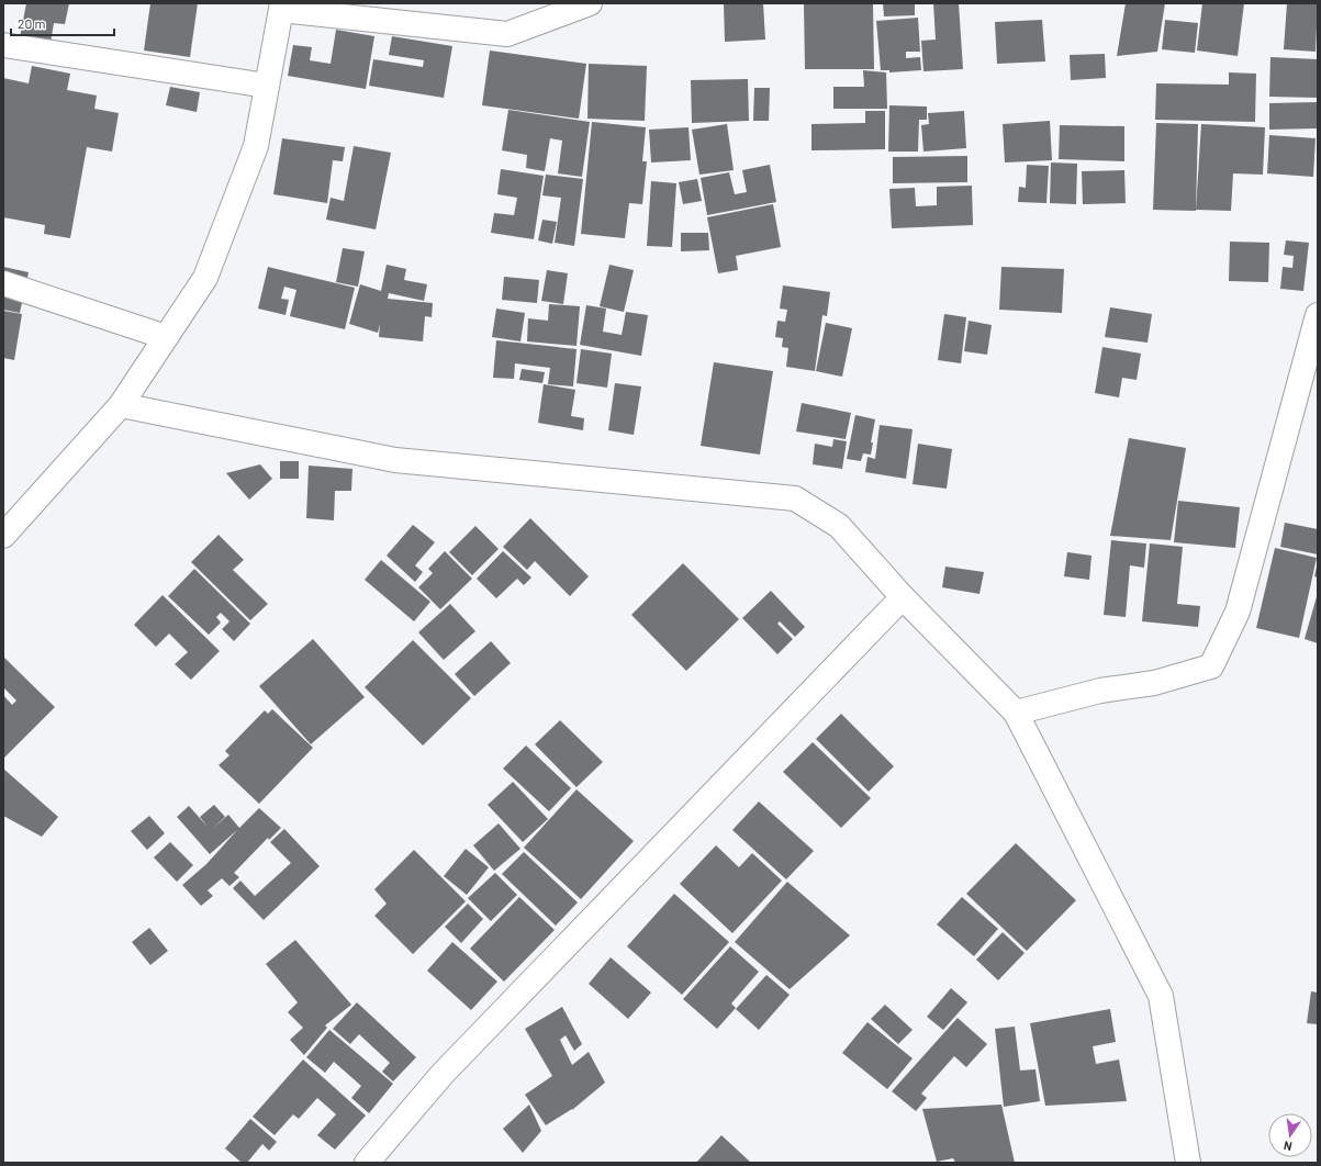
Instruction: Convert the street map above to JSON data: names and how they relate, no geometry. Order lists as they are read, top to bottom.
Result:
{
  "scale_bar": "20 m",
  "north": "bottom"
}
